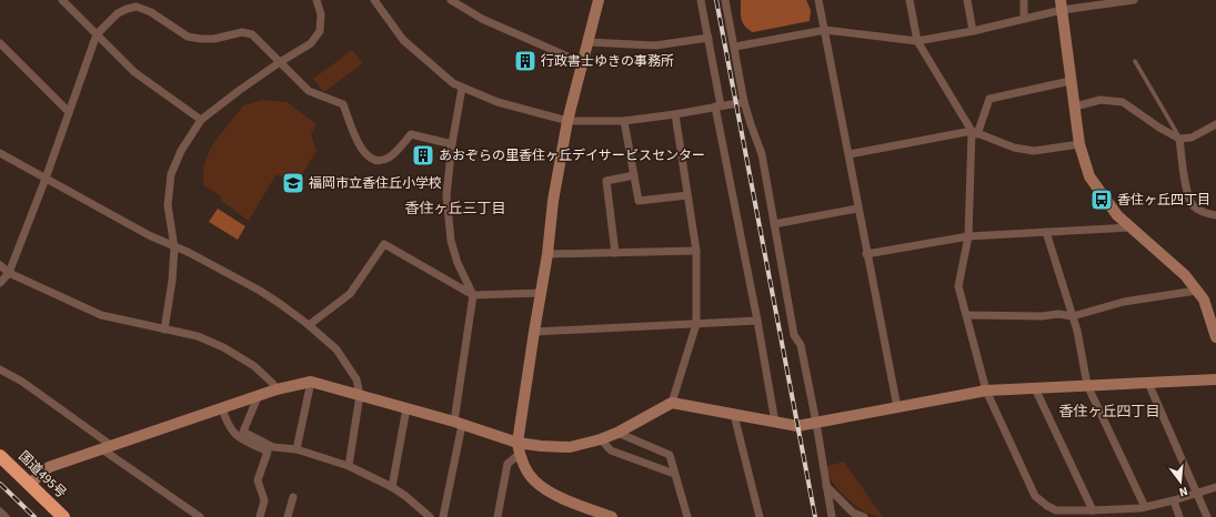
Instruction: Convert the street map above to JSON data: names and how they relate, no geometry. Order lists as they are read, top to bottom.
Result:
{
  "streets": {
    "highway": ["国道495号"]
  },
  "districts": ["香住ヶ丘三丁目", "香住ヶ丘四丁目"],
  "places": {
    "building": ["行政書士ゆきの事務所", "あおぞらの里香住ヶ丘デイサービスセンター"],
    "school or university": ["福岡市立香住丘小学校"],
    "bus stop": ["香住ヶ丘四丁目"]
  },
  "north": "bottom"
}
